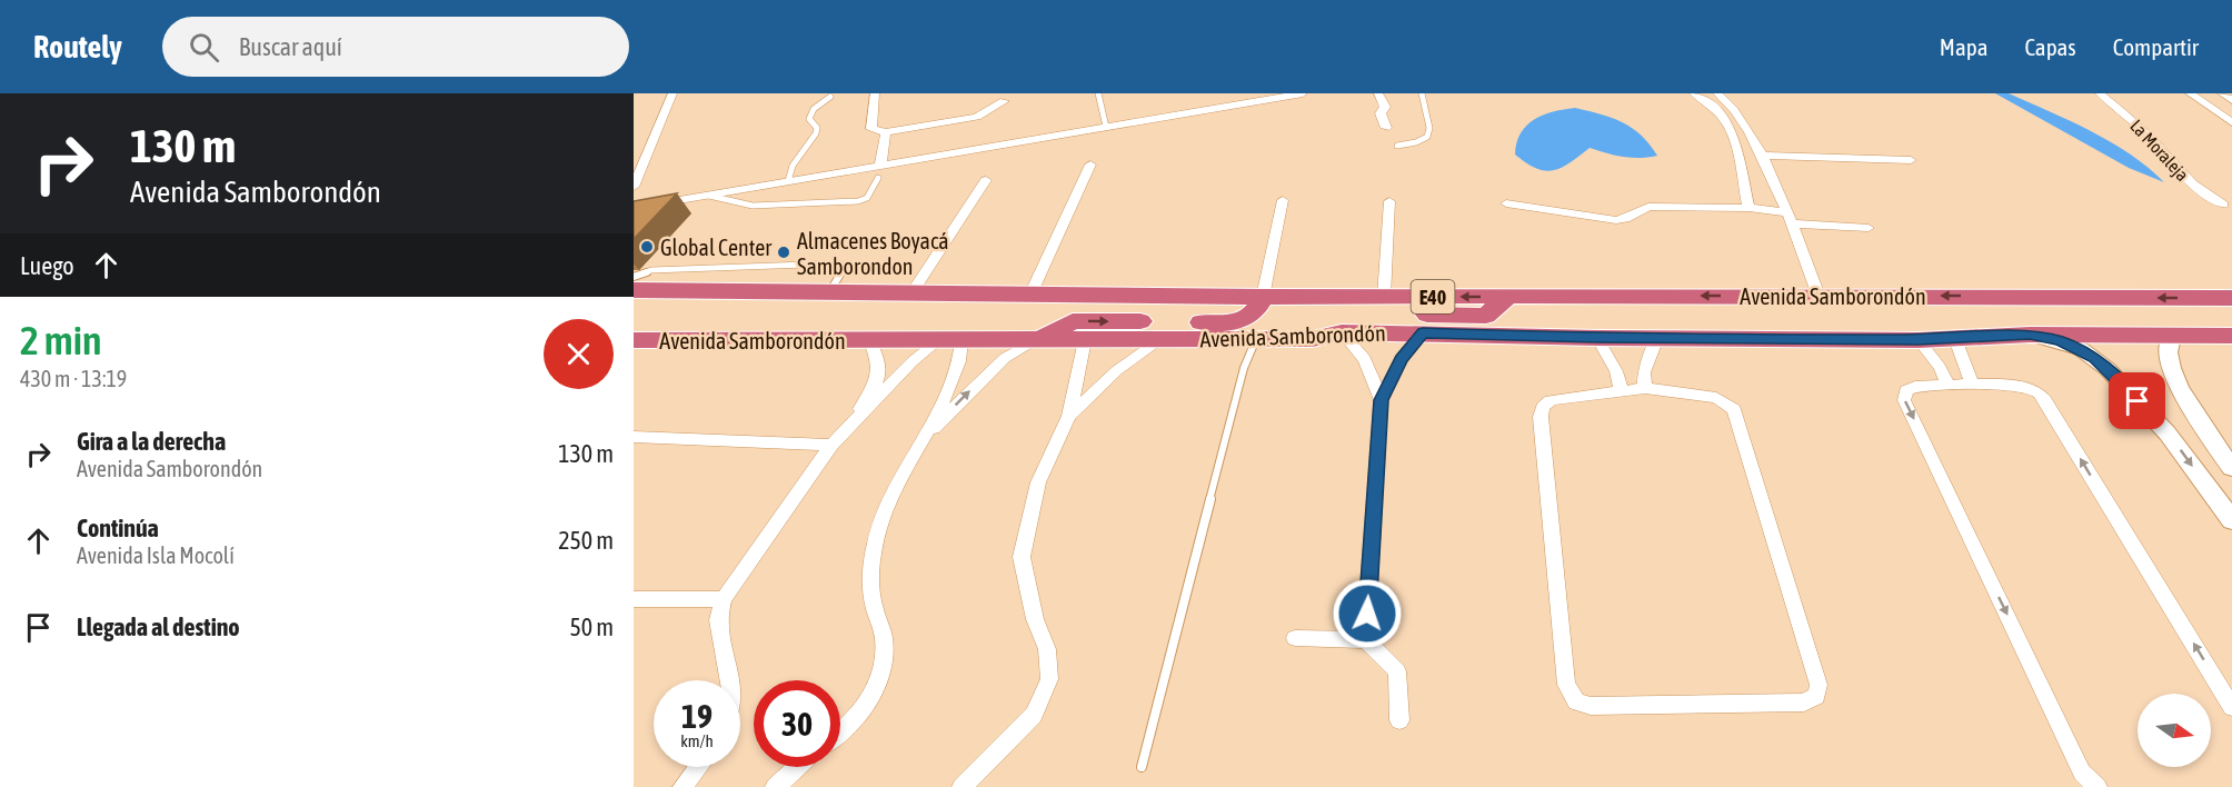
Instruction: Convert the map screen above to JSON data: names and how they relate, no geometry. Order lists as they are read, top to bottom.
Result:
{
  "streets": {
    "highway": ["Avenida Samborondón", "E40"],
    "street": ["La Moraleja"]
  },
  "places": ["Global Center", "Almacenes Boyacá Samborondon"],
  "north": "right",
  "page": {
    "header": "Routely",
    "search": "Buscar aquí",
    "nav": ["Mapa", "Capas", "Compartir"],
    "turn": ["130 m", "Avenida Samborondón"],
    "then": "Luego",
    "heading": ["2 min", "430 m · 13:19"],
    "list": [
      {
        "name": "Gira a la derecha",
        "note": "Avenida Samborondón",
        "value": "130 m"
      },
      {
        "name": "Continúa",
        "note": "Avenida Isla Mocolí",
        "value": "250 m"
      },
      {
        "name": "Llegada al destino",
        "value": "50 m"
      }
    ],
    "speed": "19 km/h",
    "limit": "30"
  }
}
